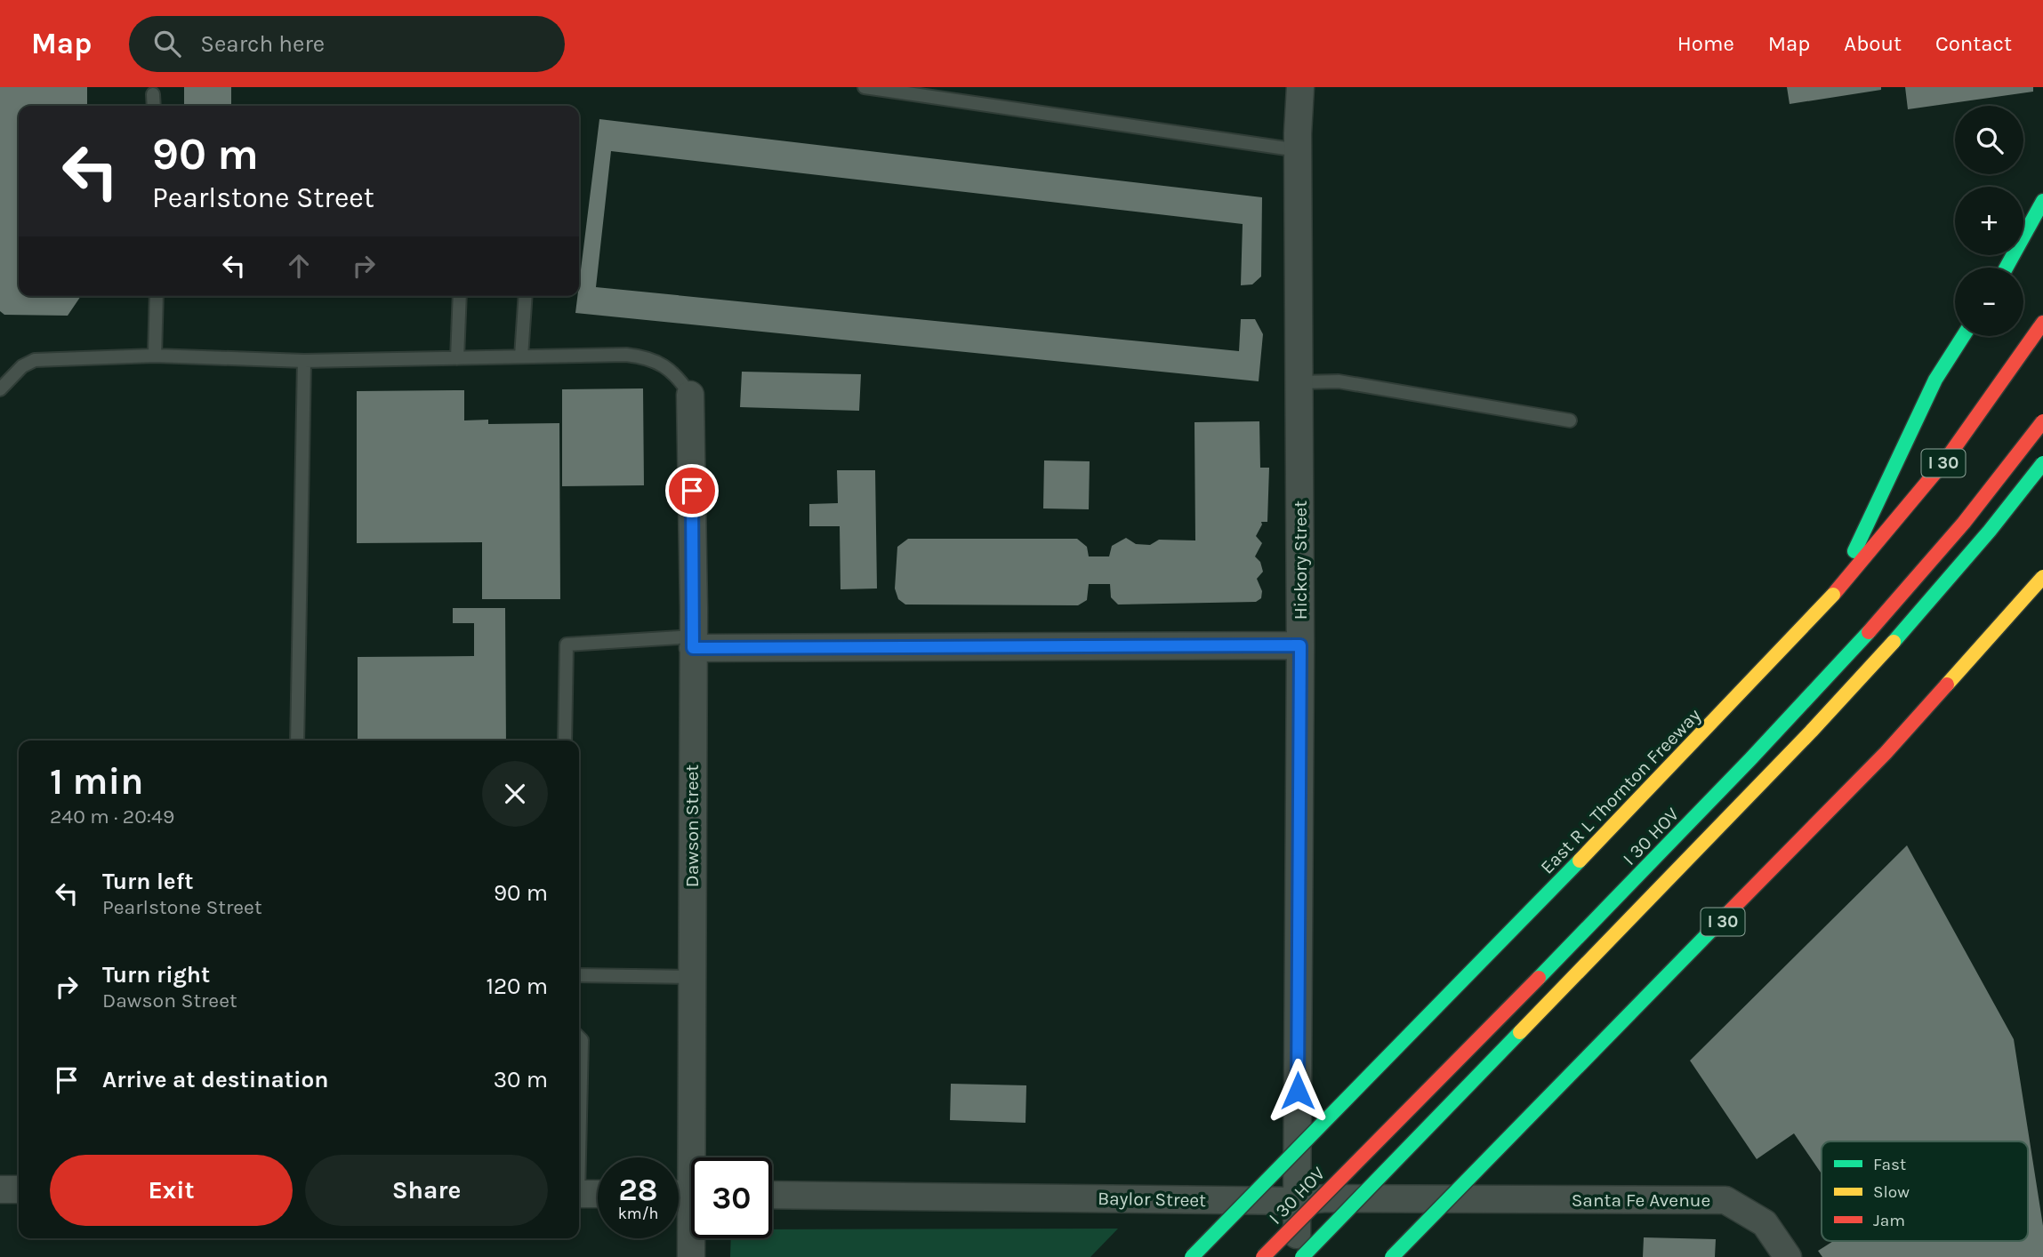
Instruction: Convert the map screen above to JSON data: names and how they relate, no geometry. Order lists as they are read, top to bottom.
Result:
{
  "streets": {
    "highway": ["I 30", "East R L Thornton Freeway", "I 30 HOV"],
    "street": [
      "Hickory Street",
      "Dawson Street",
      "Baylor Street",
      "Santa Fe Avenue"
    ]
  },
  "crossings": [
    ["Hickory Street", "Baylor Street"],
    ["Baylor Street", "Santa Fe Avenue"]
  ],
  "legend": ["Fast", "Slow", "Jam"],
  "page": {
    "header": "Map",
    "search": "Search here",
    "nav": [
      "Home",
      "Map",
      "About",
      "Contact"
    ],
    "map_buttons": ["+", "−"],
    "turn": ["90 m", "Pearlstone Street"],
    "heading": ["1 min", "240 m · 20:49"],
    "list": [
      {
        "name": "Turn left",
        "note": "Pearlstone Street",
        "value": "90 m"
      },
      {
        "name": "Turn right",
        "note": "Dawson Street",
        "value": "120 m"
      },
      {
        "name": "Arrive at destination",
        "value": "30 m"
      }
    ],
    "buttons": ["Exit", "Share"],
    "speed": "28 km/h",
    "limit": "30"
  }
}
